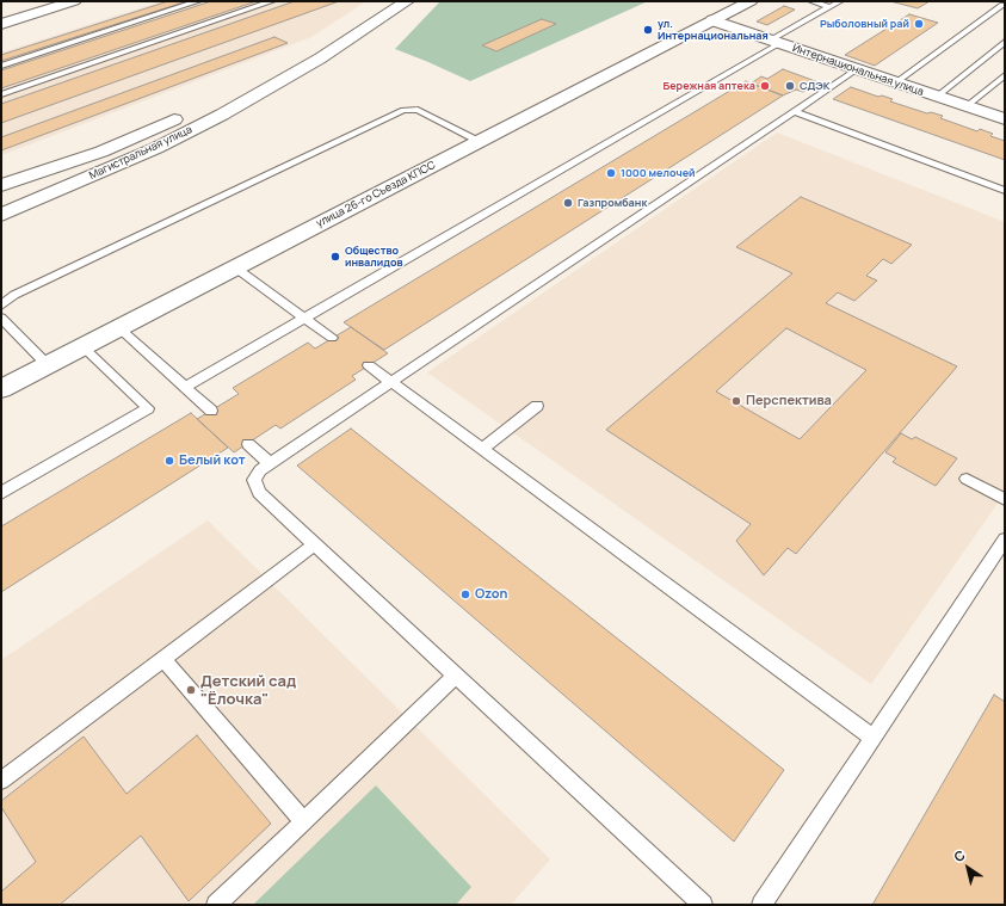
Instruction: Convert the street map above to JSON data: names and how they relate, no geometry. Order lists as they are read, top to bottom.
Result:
{
  "streets": {
    "main road": ["Интернациональная улица", "Магистральная улица", "улица 26-го Съезда КПСС"]
  },
  "crossings": [
    ["Интернациональная улица", "улица 26-го Съезда КПСС"]
  ],
  "places": [
    "Рыболовный рай",
    "ул. Интернациональная",
    "Бережная аптека",
    "СДЭК",
    "1000 мелочей",
    "Газпромбанк",
    "Общество инвалидов",
    "Перспектива",
    "Белый кот",
    "Ozon",
    "Детский сад \"Ёлочка\""
  ],
  "north": "top left"
}
